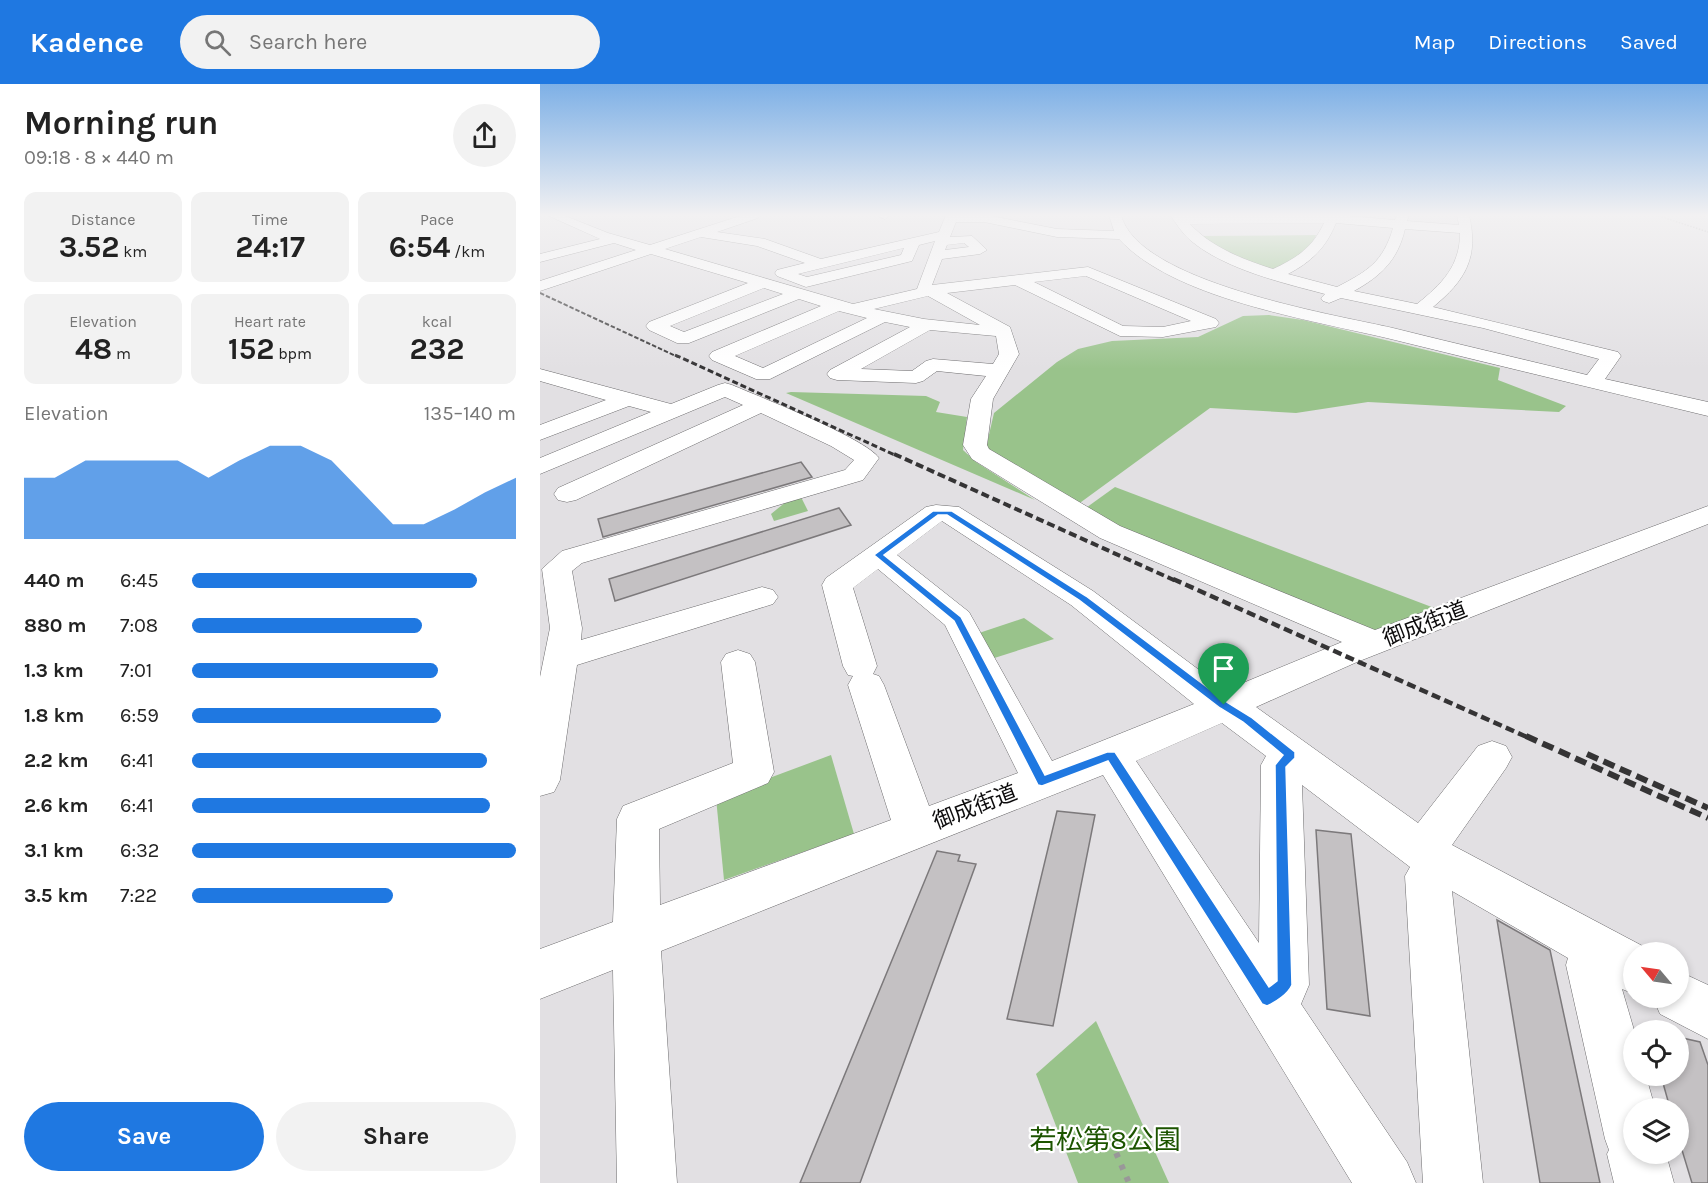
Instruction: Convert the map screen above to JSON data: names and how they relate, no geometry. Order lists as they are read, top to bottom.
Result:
{
  "streets": {
    "street": ["御成街道"]
  },
  "parks": ["若松第8公園"],
  "north": "top left",
  "page": {
    "header": "Kadence",
    "search": "Search here",
    "nav": ["Map", "Directions", "Saved"],
    "heading": ["Morning run", "09:18 · 8 × 440 m"],
    "stats": [
      ["Distance", "3.52 km"],
      ["Time", "24:17"],
      ["Pace", "6:54 /km"],
      ["Elevation", "48 m"],
      ["Heart rate", "152 bpm"],
      ["kcal", "232"]
    ],
    "chart": ["Elevation", "135–140 m"],
    "list": [
      {
        "name": "440 m",
        "note": "6:45"
      },
      {
        "name": "880 m",
        "note": "7:08"
      },
      {
        "name": "1.3 km",
        "note": "7:01"
      },
      {
        "name": "1.8 km",
        "note": "6:59"
      },
      {
        "name": "2.2 km",
        "note": "6:41"
      },
      {
        "name": "2.6 km",
        "note": "6:41"
      },
      {
        "name": "3.1 km",
        "note": "6:32"
      },
      {
        "name": "3.5 km",
        "note": "7:22"
      }
    ],
    "buttons": ["Save", "Share"]
  }
}
